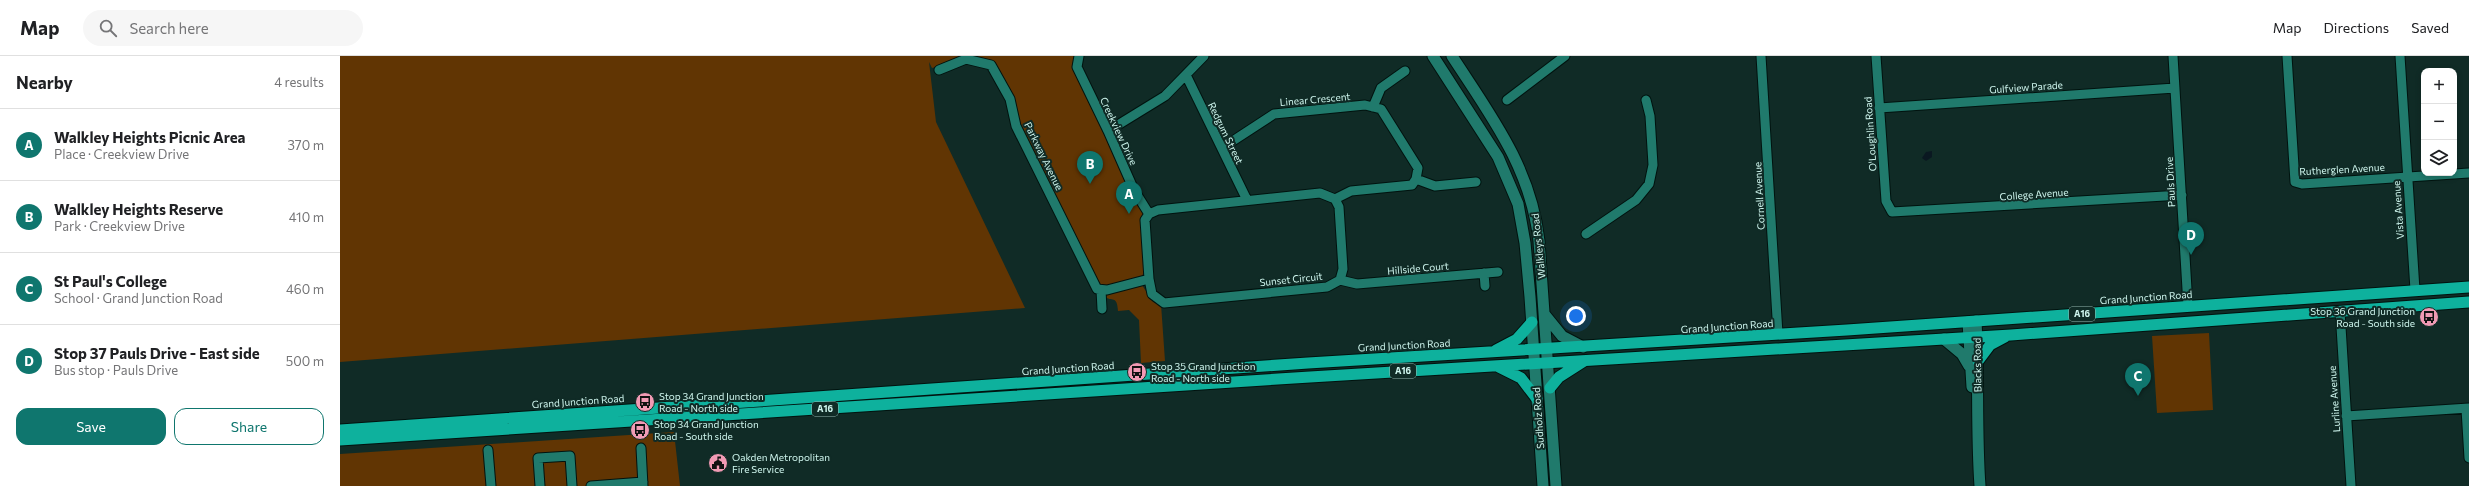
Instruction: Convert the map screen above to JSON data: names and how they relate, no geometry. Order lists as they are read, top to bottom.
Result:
{
  "streets": {
    "highway": ["Grand Junction Road", "A16"],
    "main road": ["Walkleys Road", "Blacks Road", "Sudholz Road"],
    "street": [
      "Gulfview Parade",
      "Linear Crescent",
      "Creekview Drive",
      "Redgum Street",
      "O'Loughlin Road",
      "Parkway Avenue",
      "Rutherglen Avenue",
      "Pauls Drive",
      "College Avenue",
      "Cornell Avenue",
      "Vista Avenue",
      "Hillside Court",
      "Sunset Circuit",
      "Lurline Avenue"
    ]
  },
  "crossings": [
    ["Gulfview Parade", "O'Loughlin Road"],
    ["Gulfview Parade", "Pauls Drive"],
    ["Linear Crescent", "Redgum Street"],
    ["Creekview Drive", "Sunset Circuit"],
    ["O'Loughlin Road", "College Avenue"],
    ["Rutherglen Avenue", "Vista Avenue"],
    ["Pauls Drive", "College Avenue"],
    ["Pauls Drive", "Grand Junction Road"],
    ["Cornell Avenue", "Grand Junction Road"],
    ["Vista Avenue", "Grand Junction Road"],
    ["Walkleys Road", "Grand Junction Road"],
    ["Walkleys Road", "A16"],
    ["Walkleys Road", "Sudholz Road"],
    ["Hillside Court", "Sunset Circuit"],
    ["Grand Junction Road", "Blacks Road"],
    ["Grand Junction Road", "Sudholz Road"],
    ["A16", "Blacks Road"],
    ["A16", "Lurline Avenue"],
    ["A16", "Sudholz Road"]
  ],
  "places": {
    "bus stop": [
      "Stop 36 Grand Junction Road - South side",
      "Stop 35 Grand Junction Road - North side",
      "Stop 34 Grand Junction Road - North side",
      "Stop 34 Grand Junction Road - South side"
    ],
    "public building": ["Oakden Metropolitan Fire Service"]
  },
  "page": {
    "header": "Map",
    "search": "Search here",
    "nav": ["Map", "Directions", "Saved"],
    "heading": ["Nearby", "4 results"],
    "map_buttons": ["+", "−"],
    "list": [
      {
        "mark": "A",
        "name": "Walkley Heights Picnic Area",
        "note": "Place · Creekview Drive",
        "value": "370 m"
      },
      {
        "mark": "B",
        "name": "Walkley Heights Reserve",
        "note": "Park · Creekview Drive",
        "value": "410 m"
      },
      {
        "mark": "C",
        "name": "St Paul's College",
        "note": "School · Grand Junction Road",
        "value": "460 m"
      },
      {
        "mark": "D",
        "name": "Stop 37 Pauls Drive - East side",
        "note": "Bus stop · Pauls Drive",
        "value": "500 m"
      }
    ],
    "pins": [
      "B",
      "A",
      "D",
      "C"
    ],
    "buttons": ["Save", "Share"]
  }
}
